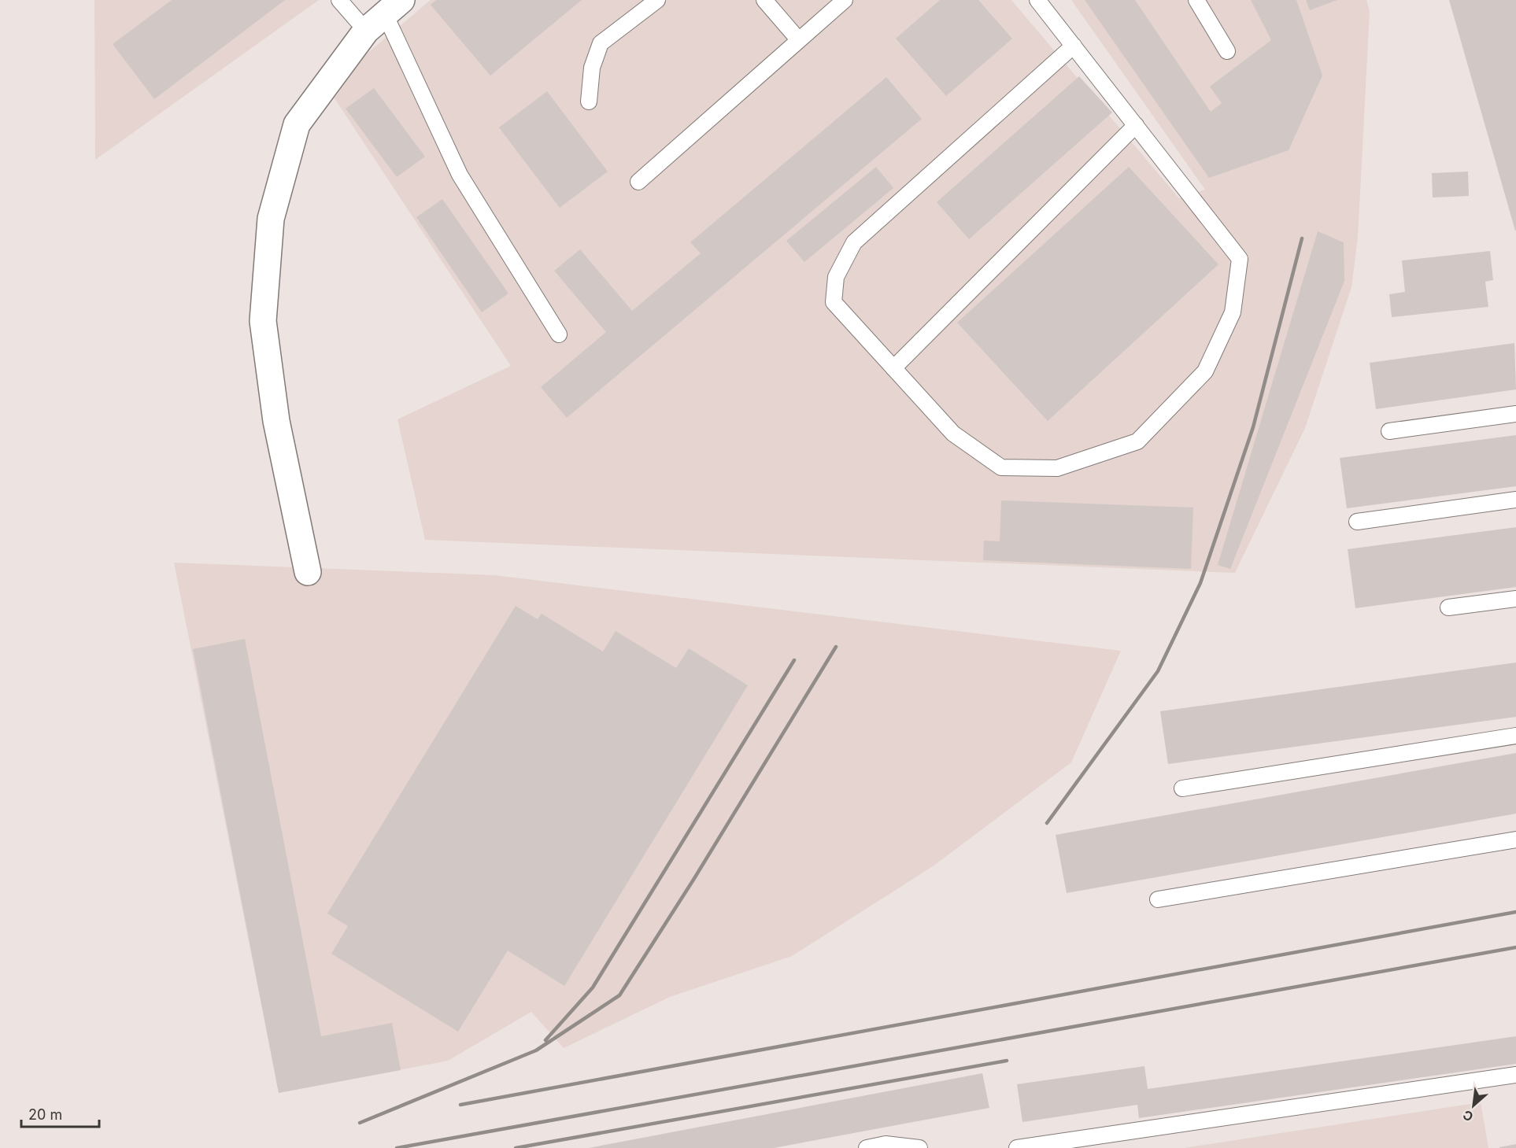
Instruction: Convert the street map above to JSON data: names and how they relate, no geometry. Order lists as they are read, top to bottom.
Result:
{
  "scale_bar": "20 m",
  "north": "bottom left"
}
